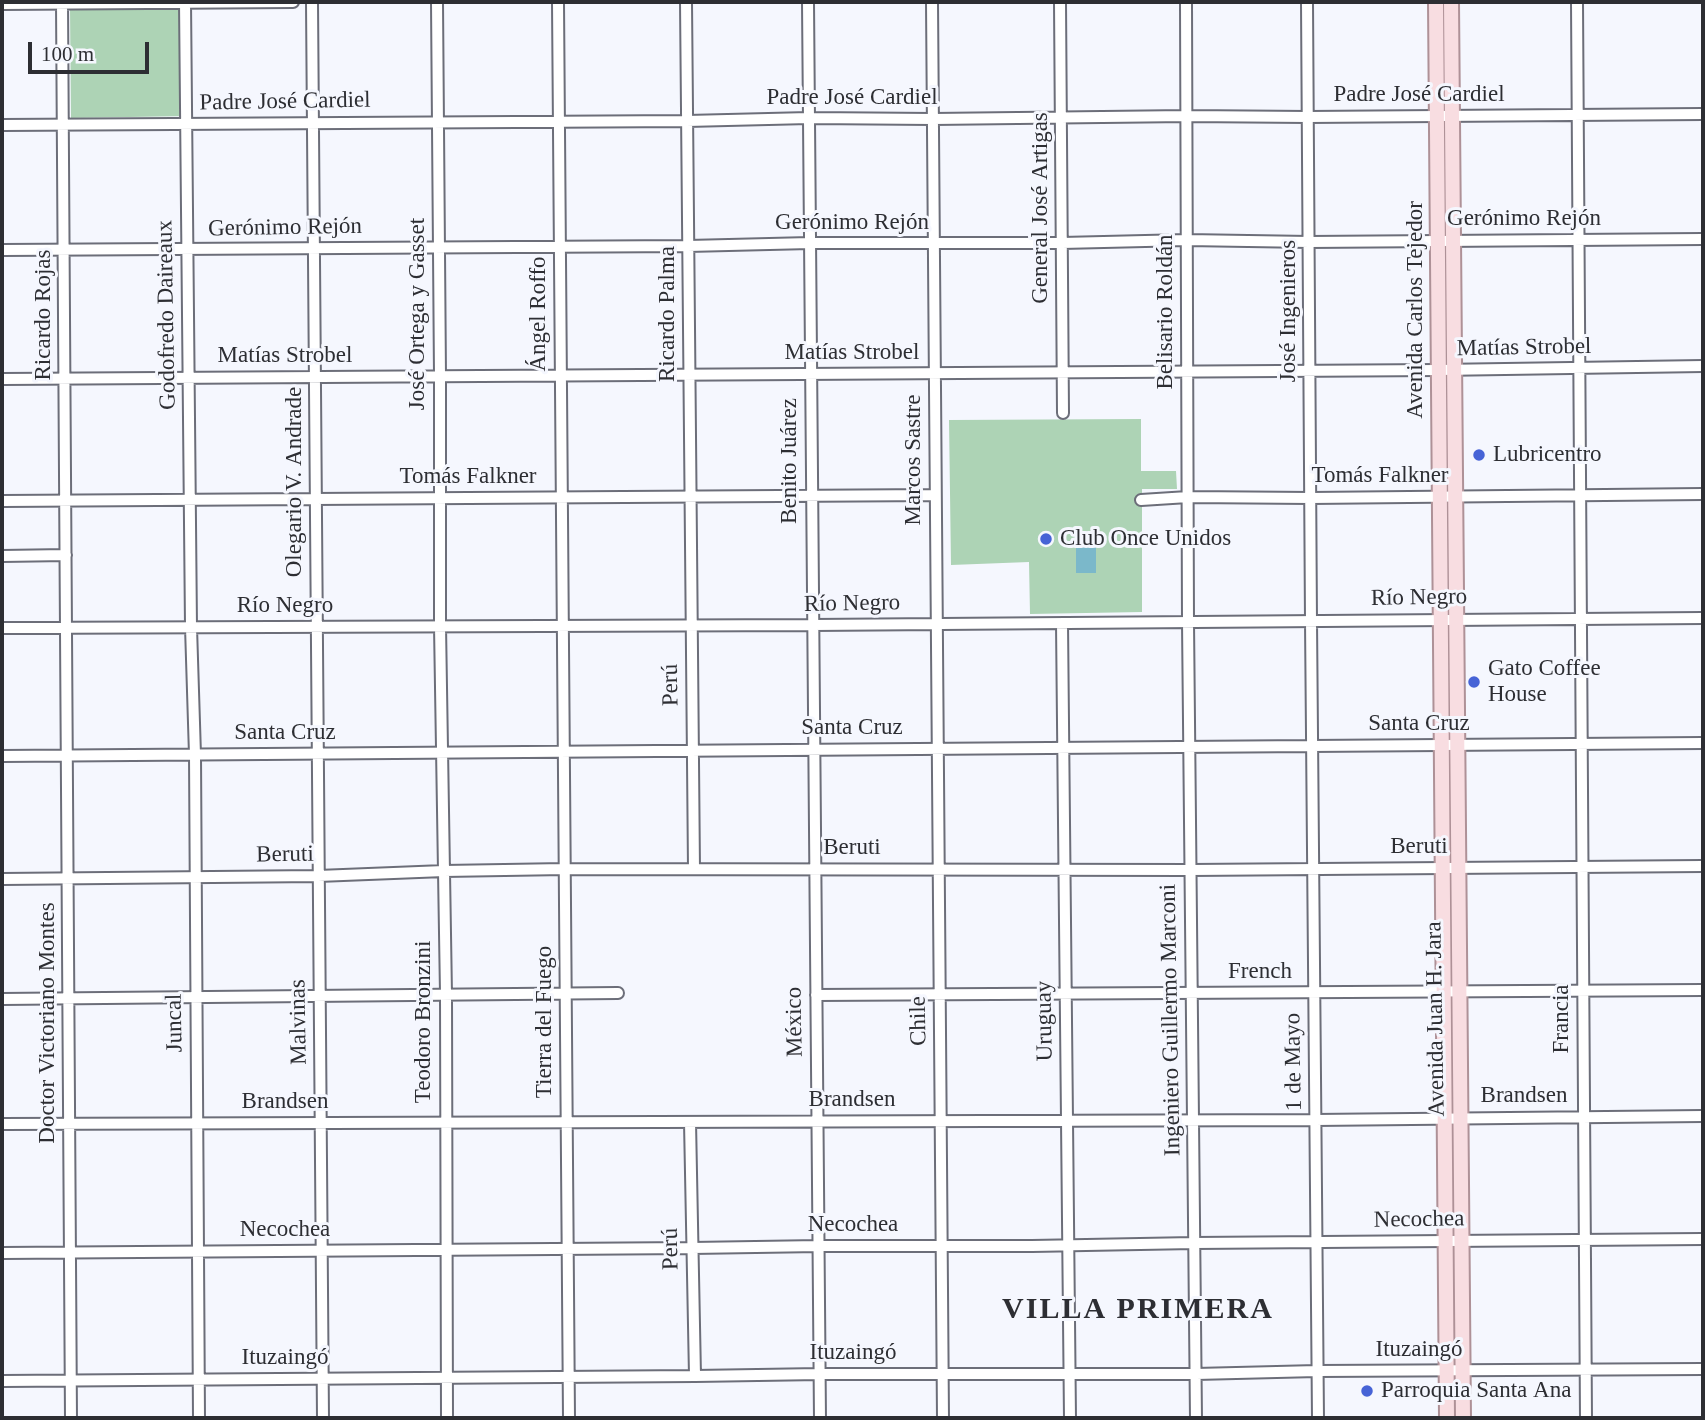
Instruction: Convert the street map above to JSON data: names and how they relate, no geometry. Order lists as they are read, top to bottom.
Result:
{
  "streets": {
    "main road": ["Avenida Carlos Tejedor", "Avenida Juan H. Jara"],
    "street": [
      "Padre José Cardiel",
      "General José Artigas",
      "Gerónimo Rejón",
      "José Ingenieros",
      "Belisario Roldán",
      "José Ortega y Gasset",
      "Ángel Roffo",
      "Ricardo Palma",
      "Ricardo Rojas",
      "Godofredo Daireaux",
      "Matías Strobel",
      "Marcos Sastre",
      "Benito Juárez",
      "Tomás Falkner",
      "Olegario V. Andrade",
      "Río Negro",
      "Perú",
      "Santa Cruz",
      "Beruti",
      "French",
      "Francia",
      "Ingeniero Guillermo Marconi",
      "Chile",
      "Uruguay",
      "Malvinas",
      "Teodoro Bronzini",
      "Tierra del Fuego",
      "México",
      "Doctor Victoriano Montes",
      "Juncal",
      "1 de Mayo",
      "Brandsen",
      "Necochea",
      "Ituzaingó"
    ]
  },
  "crossings": [
    ["Padre José Cardiel", "General José Artigas"],
    ["Padre José Cardiel", "Avenida Carlos Tejedor"],
    ["Padre José Cardiel", "José Ingenieros"],
    ["Padre José Cardiel", "Belisario Roldán"],
    ["Padre José Cardiel", "José Ortega y Gasset"],
    ["Padre José Cardiel", "Ángel Roffo"],
    ["Padre José Cardiel", "Ricardo Palma"],
    ["Padre José Cardiel", "Ricardo Rojas"],
    ["Padre José Cardiel", "Godofredo Daireaux"],
    ["Padre José Cardiel", "Marcos Sastre"],
    ["Padre José Cardiel", "Benito Juárez"],
    ["Padre José Cardiel", "Olegario V. Andrade"],
    ["Padre José Cardiel", "Francia"],
    ["General José Artigas", "Gerónimo Rejón"],
    ["General José Artigas", "Matías Strobel"],
    ["Gerónimo Rejón", "Avenida Carlos Tejedor"],
    ["Gerónimo Rejón", "José Ingenieros"],
    ["Gerónimo Rejón", "Belisario Roldán"],
    ["Gerónimo Rejón", "José Ortega y Gasset"],
    ["Gerónimo Rejón", "Ángel Roffo"],
    ["Gerónimo Rejón", "Ricardo Palma"],
    ["Gerónimo Rejón", "Ricardo Rojas"],
    ["Gerónimo Rejón", "Godofredo Daireaux"],
    ["Gerónimo Rejón", "Marcos Sastre"],
    ["Gerónimo Rejón", "Benito Juárez"],
    ["Gerónimo Rejón", "Olegario V. Andrade"],
    ["Gerónimo Rejón", "Francia"],
    ["Avenida Carlos Tejedor", "Matías Strobel"],
    ["Avenida Carlos Tejedor", "Tomás Falkner"],
    ["Avenida Carlos Tejedor", "Río Negro"],
    ["Avenida Carlos Tejedor", "Avenida Juan H. Jara"],
    ["José Ingenieros", "Matías Strobel"],
    ["José Ingenieros", "Tomás Falkner"],
    ["José Ingenieros", "Río Negro"],
    ["José Ingenieros", "1 de Mayo"],
    ["Belisario Roldán", "Matías Strobel"],
    ["Belisario Roldán", "Tomás Falkner"],
    ["Belisario Roldán", "Río Negro"],
    ["Belisario Roldán", "Ingeniero Guillermo Marconi"],
    ["José Ortega y Gasset", "Matías Strobel"],
    ["José Ortega y Gasset", "Tomás Falkner"],
    ["José Ortega y Gasset", "Río Negro"],
    ["José Ortega y Gasset", "Teodoro Bronzini"],
    ["Ángel Roffo", "Matías Strobel"],
    ["Ángel Roffo", "Tomás Falkner"],
    ["Ángel Roffo", "Río Negro"],
    ["Ángel Roffo", "Tierra del Fuego"],
    ["Ricardo Palma", "Matías Strobel"],
    ["Ricardo Palma", "Tomás Falkner"],
    ["Ricardo Palma", "Río Negro"],
    ["Ricardo Palma", "Perú"],
    ["Ricardo Rojas", "Matías Strobel"],
    ["Ricardo Rojas", "Tomás Falkner"],
    ["Ricardo Rojas", "Río Negro"],
    ["Ricardo Rojas", "Doctor Victoriano Montes"],
    ["Godofredo Daireaux", "Matías Strobel"],
    ["Godofredo Daireaux", "Tomás Falkner"],
    ["Godofredo Daireaux", "Río Negro"],
    ["Godofredo Daireaux", "Juncal"],
    ["Matías Strobel", "Marcos Sastre"],
    ["Matías Strobel", "Benito Juárez"],
    ["Matías Strobel", "Olegario V. Andrade"],
    ["Matías Strobel", "Francia"],
    ["Marcos Sastre", "Tomás Falkner"],
    ["Marcos Sastre", "Río Negro"],
    ["Marcos Sastre", "Chile"],
    ["Benito Juárez", "Tomás Falkner"],
    ["Benito Juárez", "Río Negro"],
    ["Benito Juárez", "México"],
    ["Tomás Falkner", "Olegario V. Andrade"],
    ["Tomás Falkner", "Francia"],
    ["Olegario V. Andrade", "Río Negro"],
    ["Olegario V. Andrade", "Malvinas"],
    ["Río Negro", "Perú"],
    ["Río Negro", "Avenida Juan H. Jara"],
    ["Río Negro", "Francia"],
    ["Río Negro", "Ingeniero Guillermo Marconi"],
    ["Río Negro", "Chile"],
    ["Río Negro", "Uruguay"],
    ["Río Negro", "Malvinas"],
    ["Río Negro", "Teodoro Bronzini"],
    ["Río Negro", "Tierra del Fuego"],
    ["Río Negro", "México"],
    ["Río Negro", "Doctor Victoriano Montes"],
    ["Río Negro", "Juncal"],
    ["Río Negro", "1 de Mayo"],
    ["Perú", "Santa Cruz"],
    ["Perú", "Beruti"],
    ["Perú", "Brandsen"],
    ["Perú", "Necochea"],
    ["Perú", "Ituzaingó"],
    ["Santa Cruz", "Avenida Juan H. Jara"],
    ["Santa Cruz", "Francia"],
    ["Santa Cruz", "Ingeniero Guillermo Marconi"],
    ["Santa Cruz", "Chile"],
    ["Santa Cruz", "Uruguay"],
    ["Santa Cruz", "Malvinas"],
    ["Santa Cruz", "Teodoro Bronzini"],
    ["Santa Cruz", "Tierra del Fuego"],
    ["Santa Cruz", "México"],
    ["Santa Cruz", "Doctor Victoriano Montes"],
    ["Santa Cruz", "Juncal"],
    ["Santa Cruz", "1 de Mayo"],
    ["Beruti", "Avenida Juan H. Jara"],
    ["Beruti", "Francia"],
    ["Beruti", "Ingeniero Guillermo Marconi"],
    ["Beruti", "Chile"],
    ["Beruti", "Uruguay"],
    ["Beruti", "Malvinas"],
    ["Beruti", "Teodoro Bronzini"],
    ["Beruti", "Tierra del Fuego"],
    ["Beruti", "México"],
    ["Beruti", "Doctor Victoriano Montes"],
    ["Beruti", "Juncal"],
    ["Beruti", "1 de Mayo"],
    ["French", "Avenida Juan H. Jara"],
    ["French", "Francia"],
    ["French", "Ingeniero Guillermo Marconi"],
    ["French", "Chile"],
    ["French", "Uruguay"],
    ["French", "México"],
    ["French", "1 de Mayo"],
    ["Avenida Juan H. Jara", "Brandsen"],
    ["Avenida Juan H. Jara", "Necochea"],
    ["Avenida Juan H. Jara", "Ituzaingó"],
    ["Francia", "Brandsen"],
    ["Francia", "Necochea"],
    ["Francia", "Ituzaingó"],
    ["Ingeniero Guillermo Marconi", "Brandsen"],
    ["Ingeniero Guillermo Marconi", "Necochea"],
    ["Ingeniero Guillermo Marconi", "Ituzaingó"],
    ["Chile", "Brandsen"],
    ["Chile", "Necochea"],
    ["Chile", "Ituzaingó"],
    ["Uruguay", "Brandsen"],
    ["Uruguay", "Necochea"],
    ["Uruguay", "Ituzaingó"],
    ["Malvinas", "Brandsen"],
    ["Malvinas", "Necochea"],
    ["Malvinas", "Ituzaingó"],
    ["Teodoro Bronzini", "Brandsen"],
    ["Teodoro Bronzini", "Necochea"],
    ["Teodoro Bronzini", "Ituzaingó"],
    ["Tierra del Fuego", "Brandsen"],
    ["Tierra del Fuego", "Necochea"],
    ["Tierra del Fuego", "Ituzaingó"],
    ["México", "Brandsen"],
    ["México", "Necochea"],
    ["México", "Ituzaingó"],
    ["Doctor Victoriano Montes", "Brandsen"],
    ["Doctor Victoriano Montes", "Necochea"],
    ["Doctor Victoriano Montes", "Ituzaingó"],
    ["Juncal", "Brandsen"],
    ["Juncal", "Necochea"],
    ["Juncal", "Ituzaingó"],
    ["1 de Mayo", "Brandsen"],
    ["1 de Mayo", "Necochea"],
    ["1 de Mayo", "Ituzaingó"]
  ],
  "districts": ["VILLA PRIMERA"],
  "places": [
    "Lubricentro",
    "Club Once Unidos",
    "Gato Coffee House",
    "Parroquia Santa Ana"
  ],
  "scale_bar": "100 m"
}
